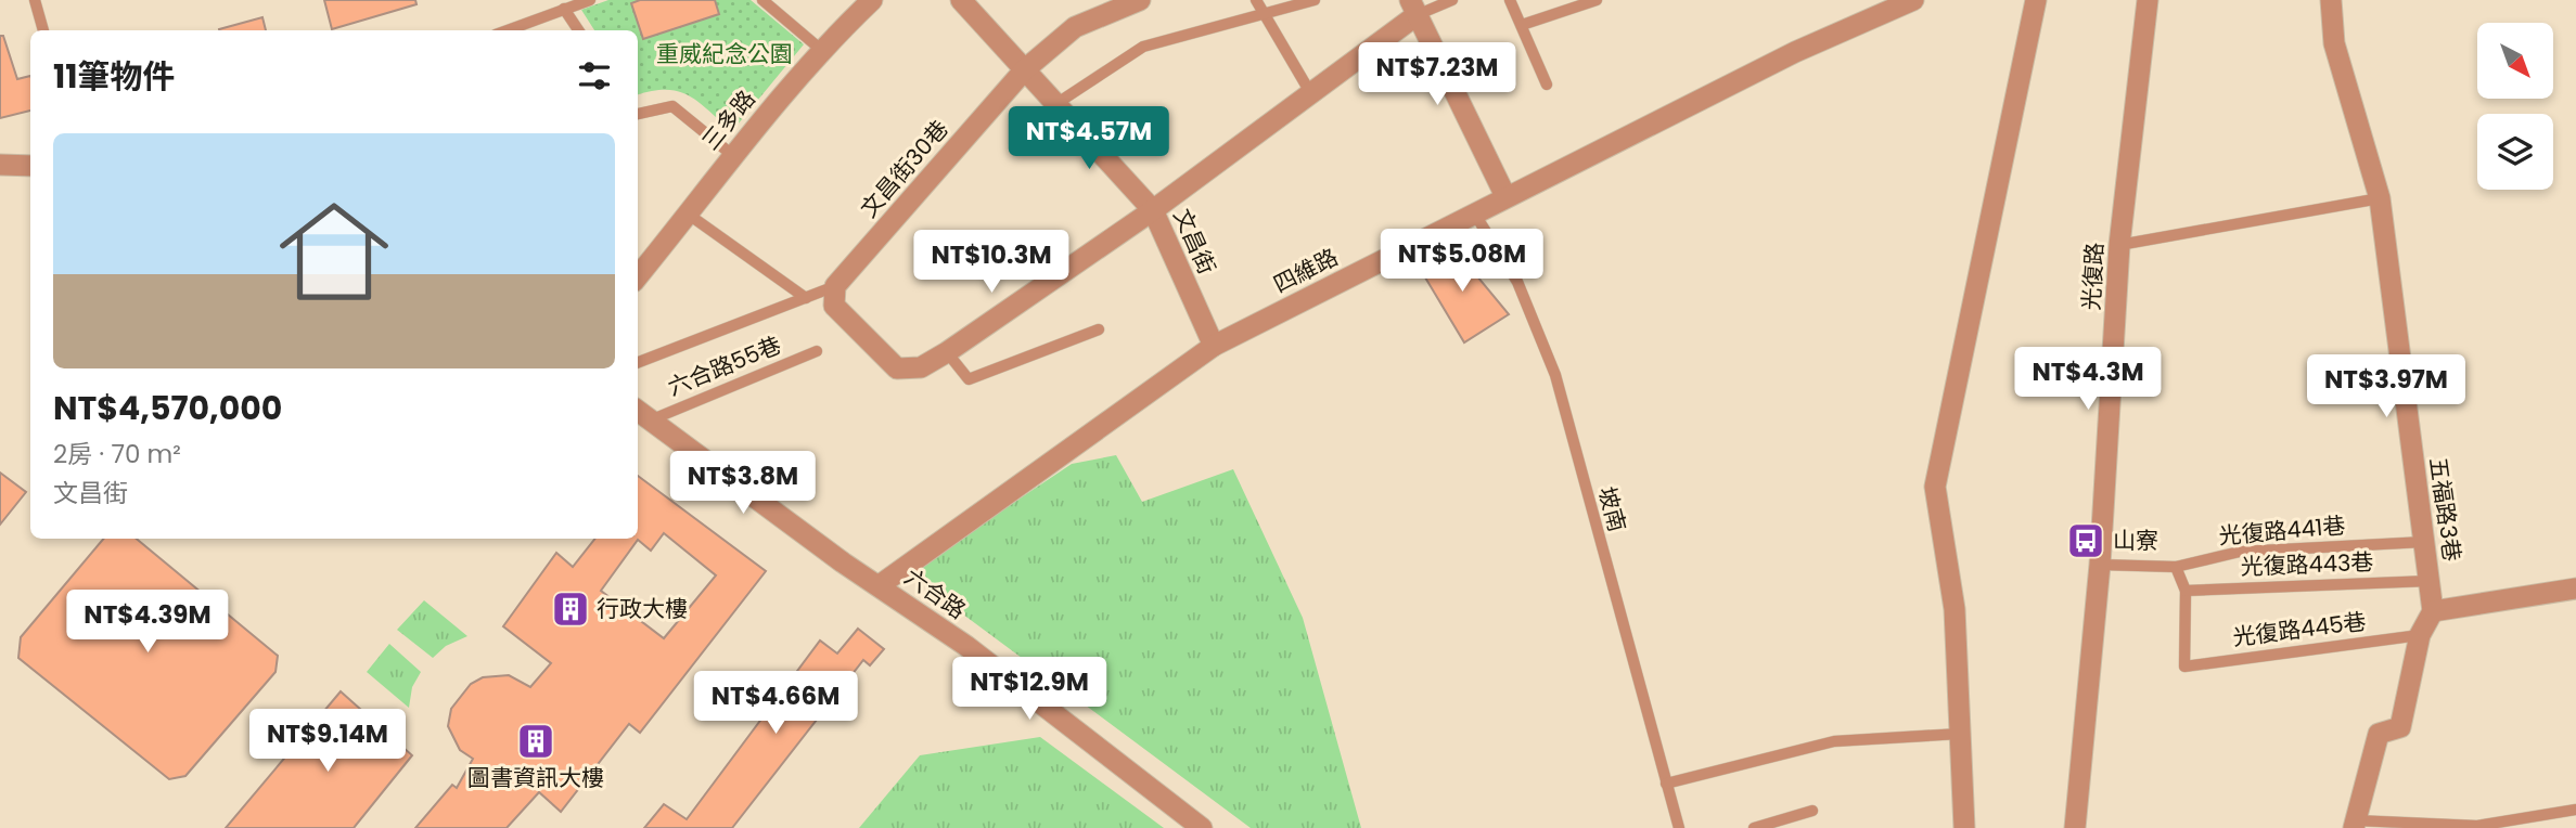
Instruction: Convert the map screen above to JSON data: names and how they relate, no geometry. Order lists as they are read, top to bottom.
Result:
{
  "streets": {
    "street": [
      "三多路",
      "文昌街30巷",
      "文昌街",
      "四維路",
      "光復路",
      "五福路3巷",
      "六合路"
    ],
    "lane": [
      "六合路55巷",
      "坡南",
      "光復路441巷",
      "光復路443巷",
      "光復路445巷"
    ]
  },
  "crossings": [
    ["文昌街30巷", "文昌街"],
    ["文昌街", "四維路"],
    ["四維路", "坡南"],
    ["四維路", "六合路"],
    ["光復路", "光復路441巷"],
    ["六合路55巷", "六合路"],
    ["五福路3巷", "光復路441巷"],
    ["五福路3巷", "光復路443巷"],
    ["光復路443巷", "光復路445巷"]
  ],
  "parks": ["重威紀念公園"],
  "places": {
    "bus stop": ["山寮"],
    "building": ["行政大樓", "圖書資訊大樓"]
  },
  "north": "bottom right",
  "page": {
    "heading": "11筆物件",
    "price": [
      "NT$7.23M",
      "NT$4.57M",
      "NT$5.08M",
      "NT$10.3M",
      "NT$4.3M",
      "NT$3.97M",
      "NT$3.8M",
      "NT$4.39M",
      "NT$12.9M",
      "NT$4.66M",
      "NT$9.14M"
    ],
    "list": [
      {
        "name": "NT$4,570,000",
        "note": "2房 · 70 m² · 文昌街"
      }
    ]
  }
}
